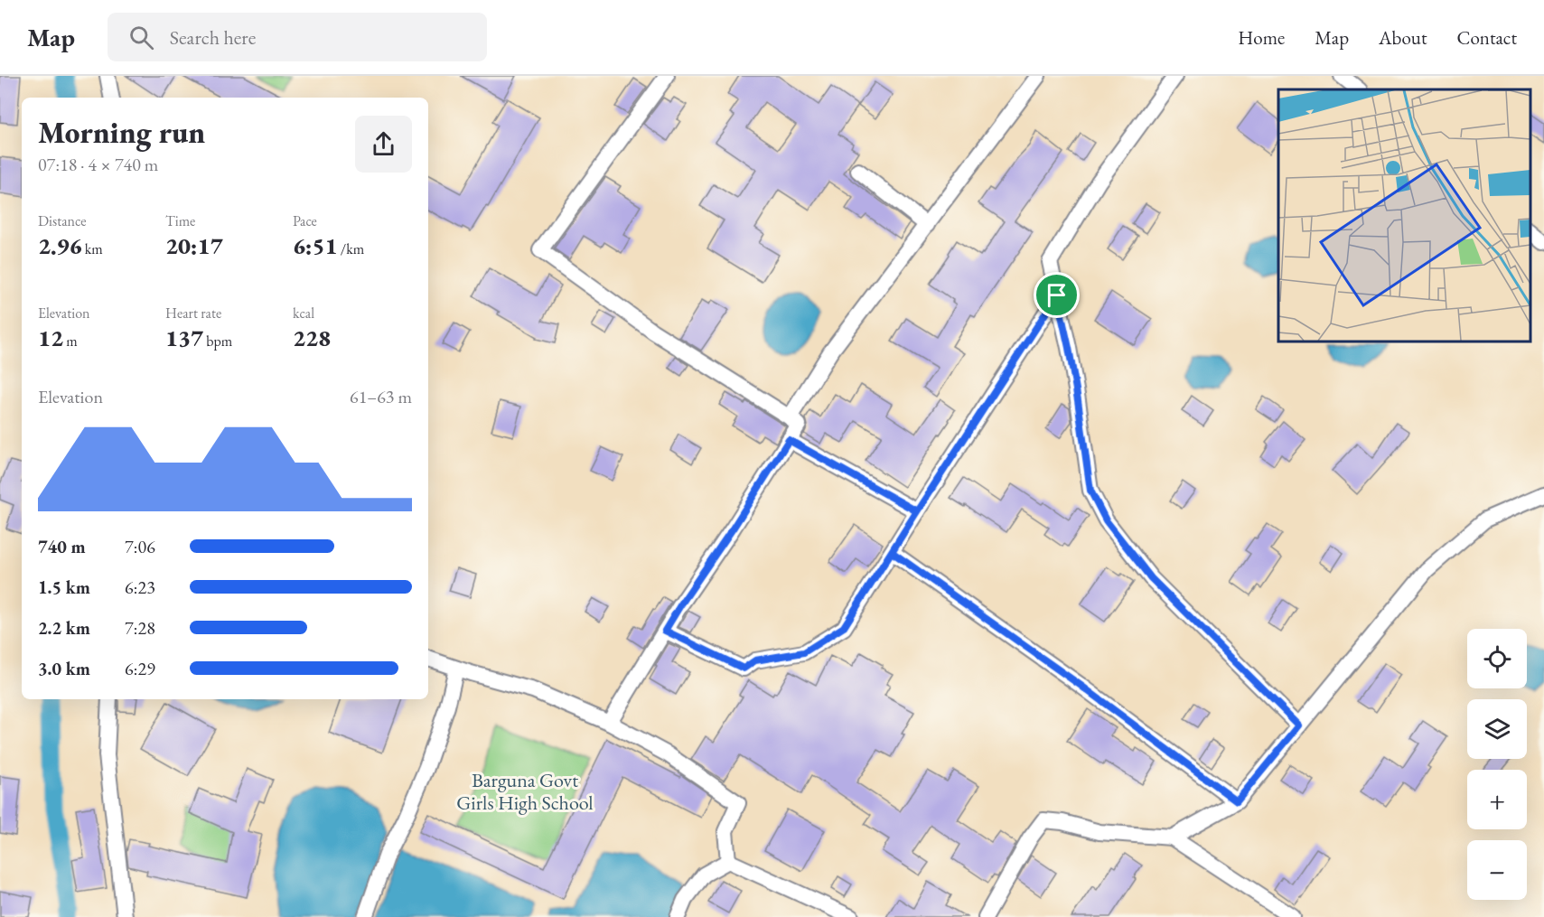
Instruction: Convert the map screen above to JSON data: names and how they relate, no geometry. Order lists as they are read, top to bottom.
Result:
{
  "parks": ["Barguna Govt Girls High School"],
  "page": {
    "header": "Map",
    "search": "Search here",
    "nav": [
      "Home",
      "Map",
      "About",
      "Contact"
    ],
    "heading": ["Morning run", "07:18 · 4 × 740 m"],
    "stats": [
      ["Distance", "2.96 km"],
      ["Time", "20:17"],
      ["Pace", "6:51 /km"],
      ["Elevation", "12 m"],
      ["Heart rate", "137 bpm"],
      ["kcal", "228"]
    ],
    "chart": ["Elevation", "61–63 m"],
    "list": [
      {
        "name": "740 m",
        "note": "7:06"
      },
      {
        "name": "1.5 km",
        "note": "6:23"
      },
      {
        "name": "2.2 km",
        "note": "7:28"
      },
      {
        "name": "3.0 km",
        "note": "6:29"
      }
    ],
    "map_buttons": ["+", "−"]
  }
}
